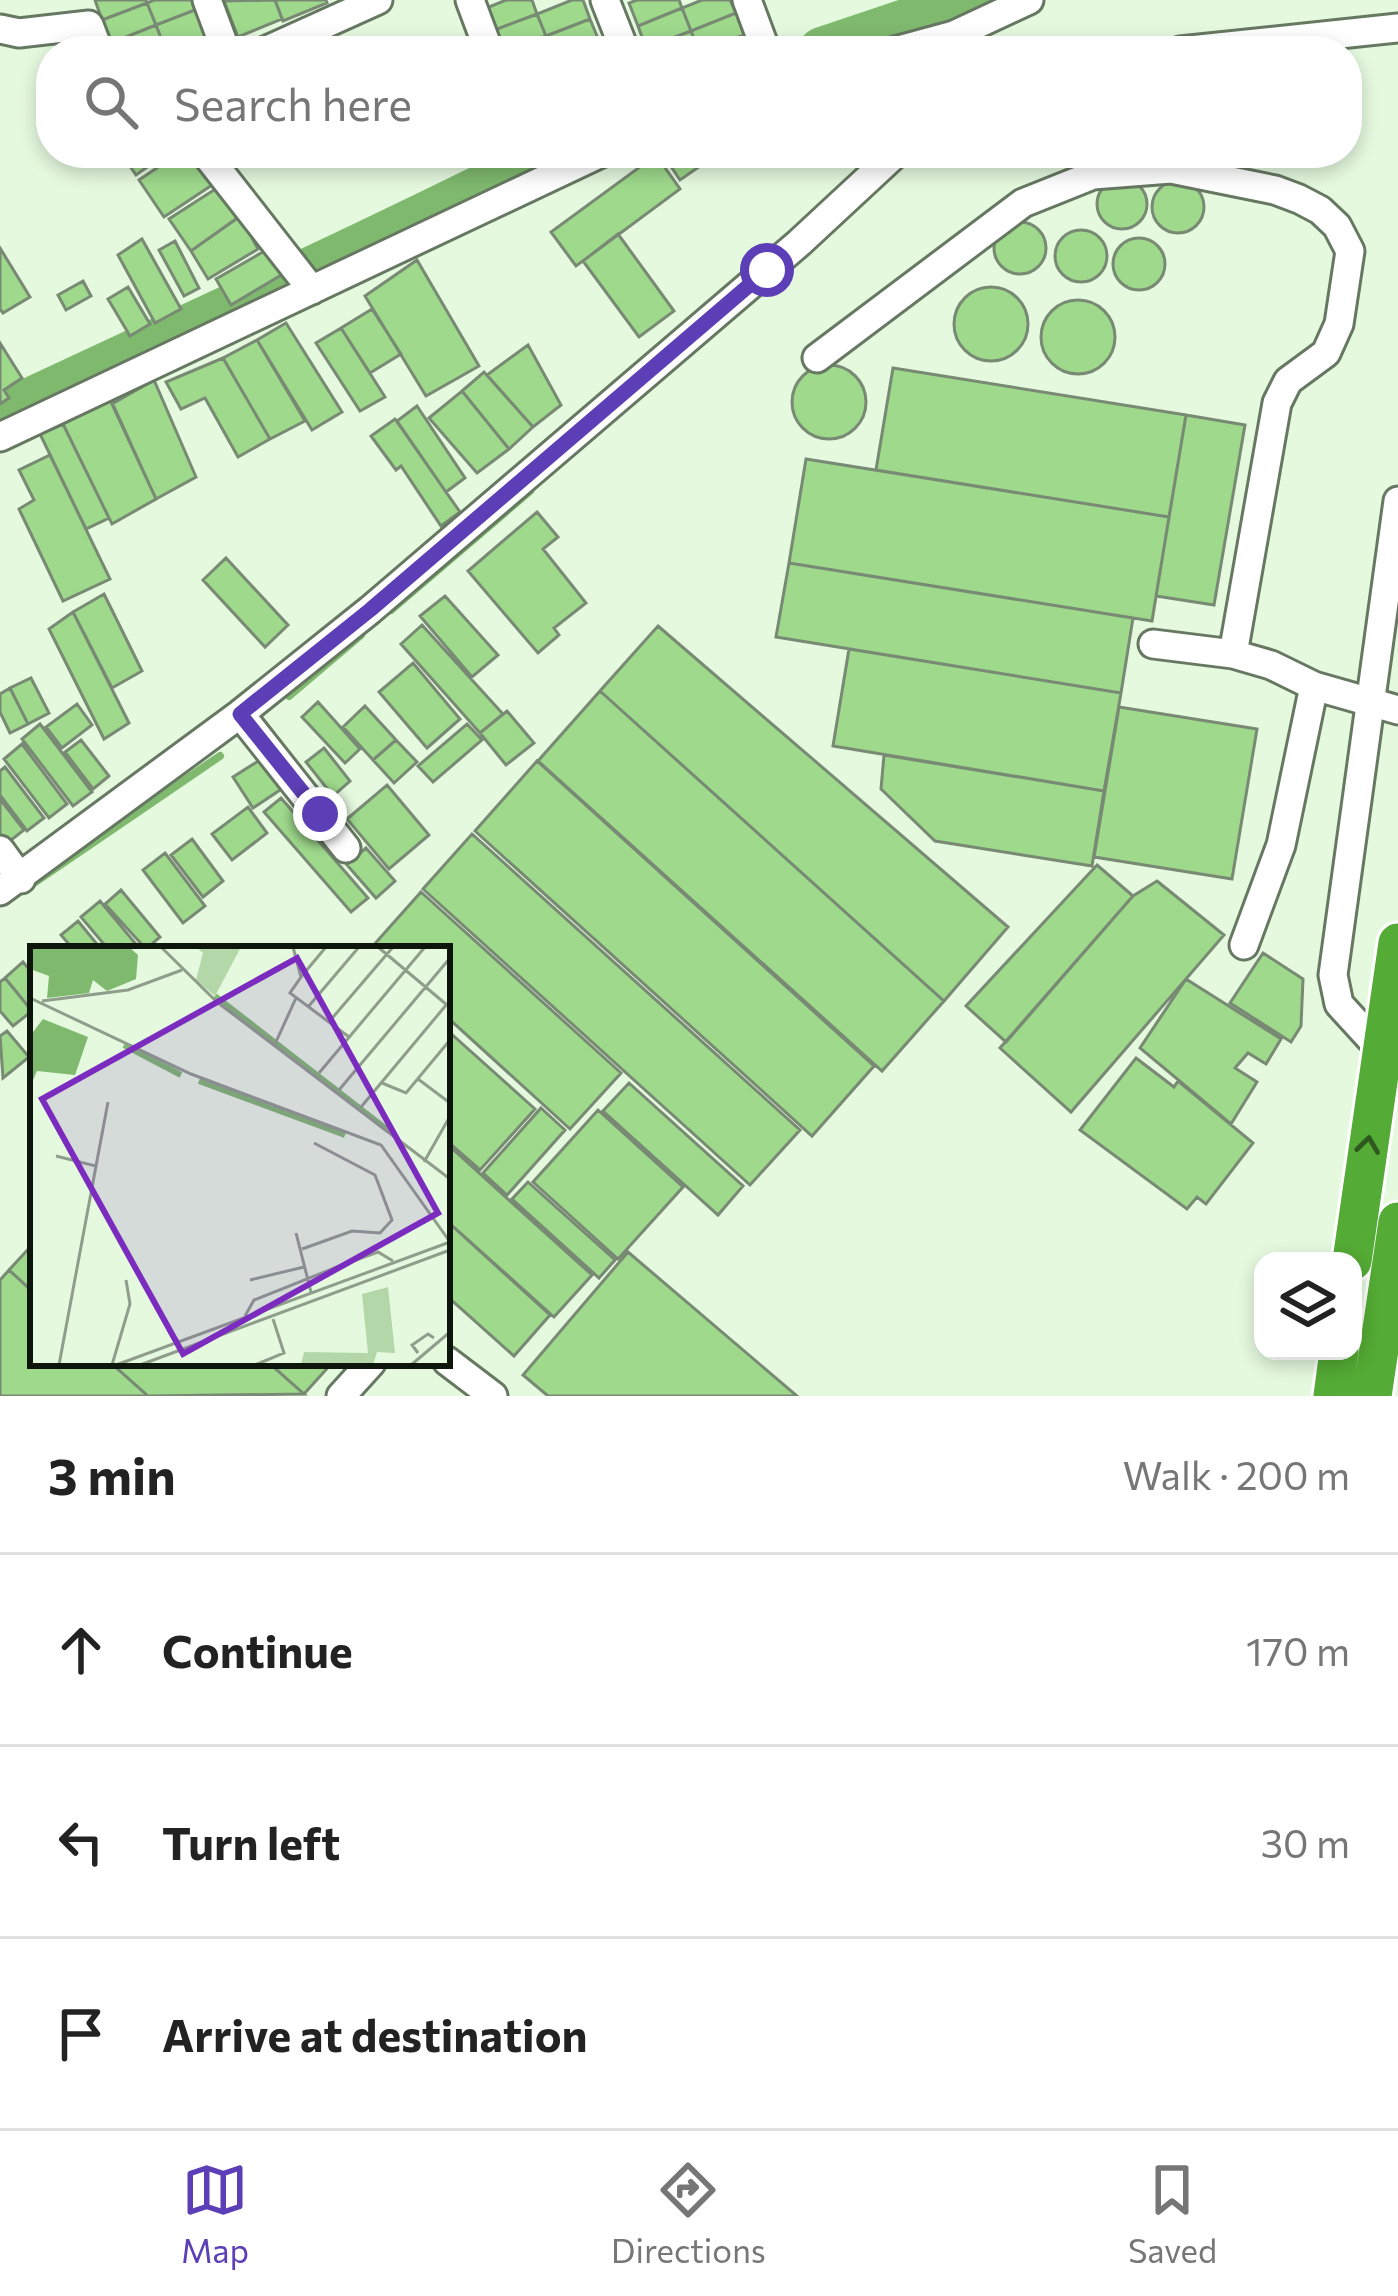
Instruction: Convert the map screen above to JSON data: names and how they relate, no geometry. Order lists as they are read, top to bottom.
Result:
{
  "page": {
    "search": "Search here",
    "heading": ["3 min", "Walk · 200 m"],
    "list": [
      ["Continue", "170 m"],
      ["Turn left", "30 m"],
      "Arrive at destination"
    ],
    "nav": ["Map", "Directions", "Saved"]
  }
}
